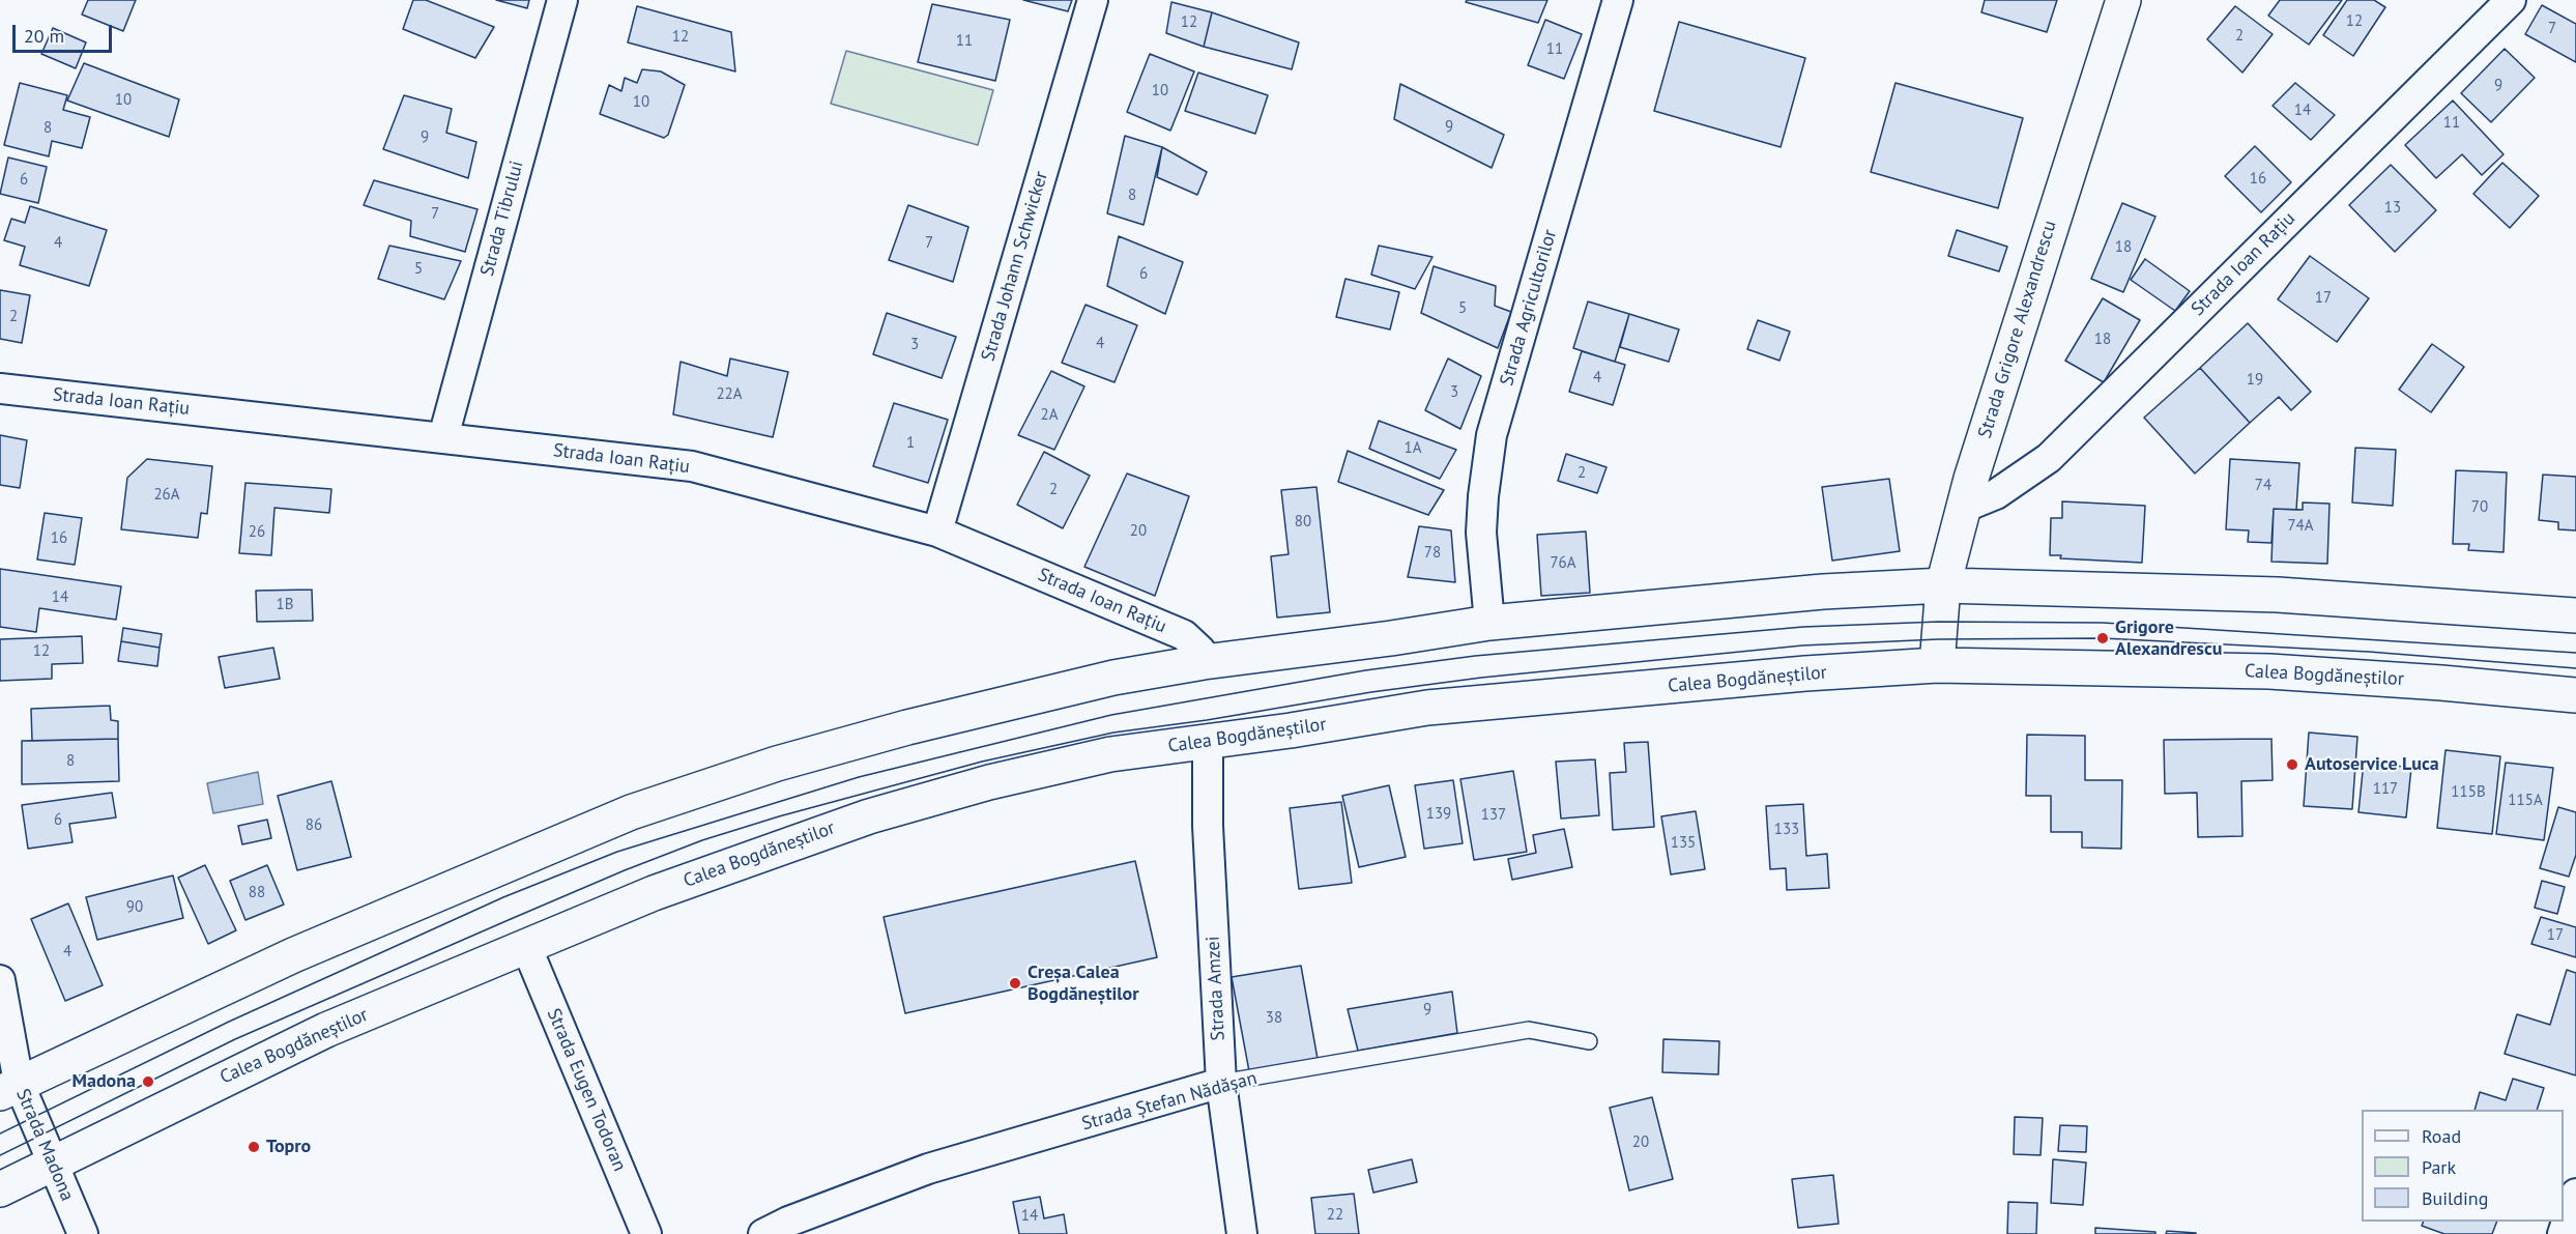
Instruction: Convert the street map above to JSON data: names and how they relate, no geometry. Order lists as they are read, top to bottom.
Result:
{
  "streets": {
    "main road": ["Strada Grigore Alexandrescu", "Calea Bogdăneștilor"],
    "street": [
      "Strada Tibrului",
      "Strada Ioan Rațiu",
      "Strada Johann Schwicker",
      "Strada Agricultorilor",
      "Strada Amzei",
      "Strada Eugen Todoran",
      "Strada Ștefan Nădășan",
      "Strada Madona"
    ]
  },
  "crossings": [
    ["Strada Tibrului", "Strada Ioan Rațiu"],
    ["Strada Ioan Rațiu", "Strada Johann Schwicker"],
    ["Strada Ioan Rațiu", "Strada Grigore Alexandrescu"],
    ["Strada Grigore Alexandrescu", "Calea Bogdăneștilor"],
    ["Calea Bogdăneștilor", "Strada Amzei"],
    ["Calea Bogdăneștilor", "Strada Eugen Todoran"],
    ["Calea Bogdăneștilor", "Strada Madona"],
    ["Strada Amzei", "Strada Ștefan Nădășan"]
  ],
  "places": [
    "Grigore Alexandrescu",
    "Autoservice Luca",
    "Creșa Calea Bogdăneștilor",
    "Madona",
    "Topro"
  ],
  "house_numbers": [
    "12",
    "12",
    "7",
    "2",
    "12",
    "11",
    "11",
    "9",
    "10",
    "10",
    "10",
    "14",
    "11",
    "9",
    "8",
    "9",
    "16",
    "6",
    "8",
    "13",
    "7",
    "4",
    "7",
    "18",
    "5",
    "6",
    "17",
    "5",
    "2",
    "18",
    "4",
    "3",
    "4",
    "19",
    "3",
    "22A",
    "2A",
    "1",
    "1A",
    "2",
    "74",
    "2",
    "26A",
    "70",
    "80",
    "74A",
    "20",
    "26",
    "16",
    "78",
    "76A",
    "14",
    "1B",
    "12",
    "8",
    "117",
    "115B",
    "115A",
    "139",
    "137",
    "6",
    "86",
    "133",
    "135",
    "88",
    "90",
    "17",
    "4",
    "9",
    "38",
    "20",
    "22",
    "14"
  ],
  "legend": ["Road", "Park", "Building"],
  "scale_bar": "20 m"
}
